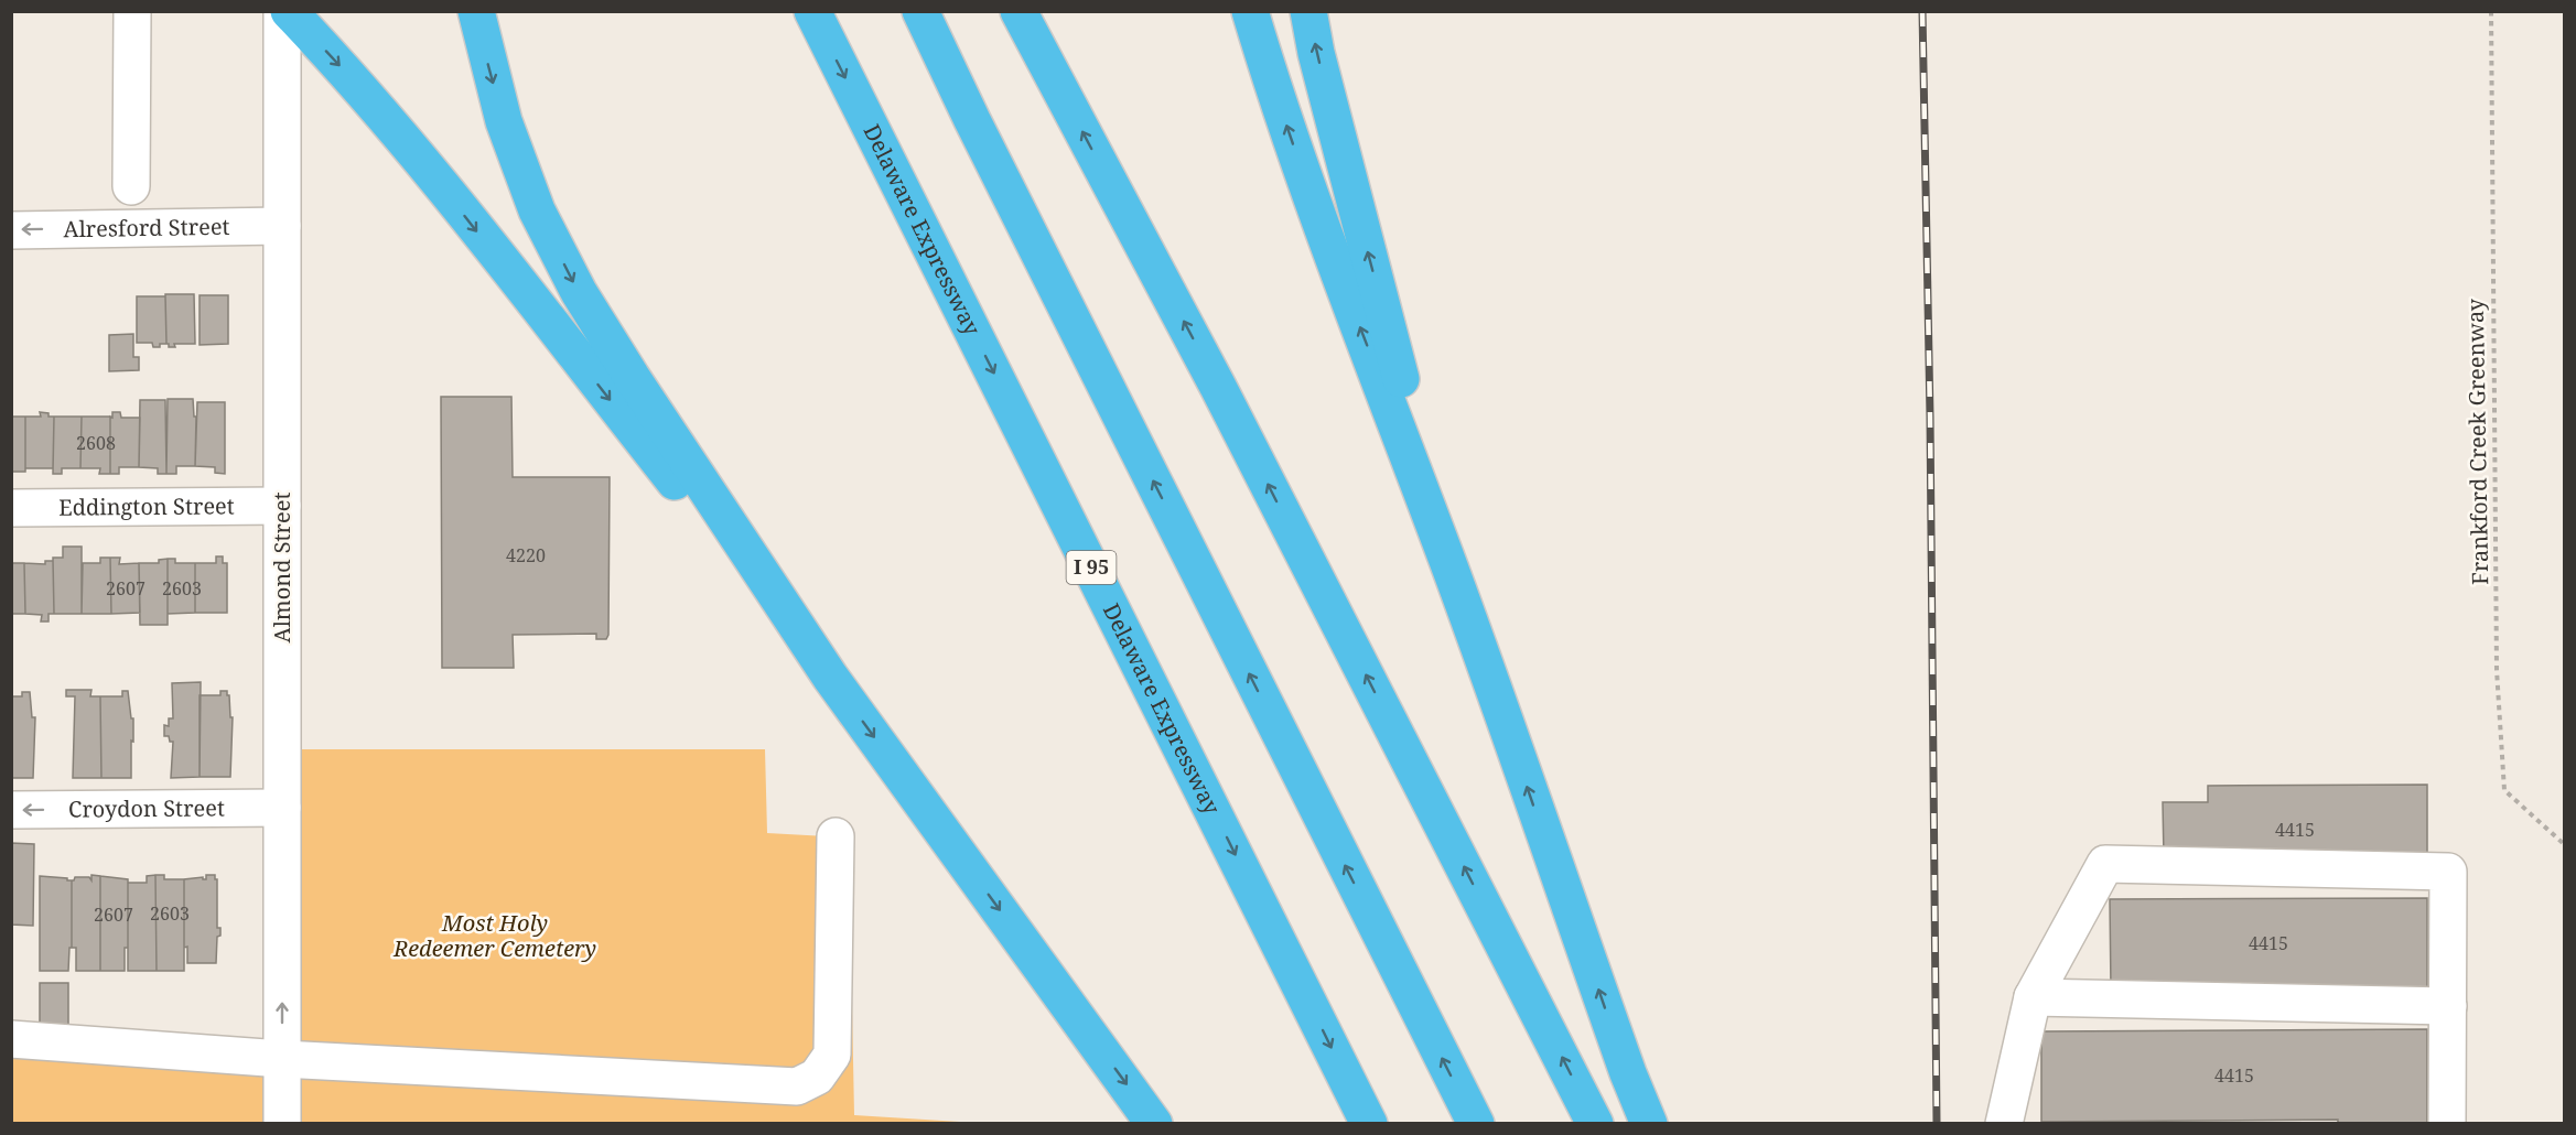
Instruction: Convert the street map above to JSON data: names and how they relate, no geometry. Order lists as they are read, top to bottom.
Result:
{
  "streets": {
    "highway": ["Delaware Expressway", "I 95"],
    "street": [
      "Alresford Street",
      "Eddington Street",
      "Almond Street",
      "Croydon Street"
    ],
    "path": ["Frankford Creek Greenway"]
  },
  "crossings": [
    ["Alresford Street", "Almond Street"],
    ["Eddington Street", "Almond Street"],
    ["Almond Street", "Croydon Street"]
  ],
  "one_way": ["Alresford Street"],
  "parks": ["Most Holy Redeemer Cemetery"],
  "house_numbers": [
    "2608",
    "4220",
    "2607",
    "2603",
    "4415",
    "2603",
    "2607",
    "4415",
    "4415"
  ]
}
